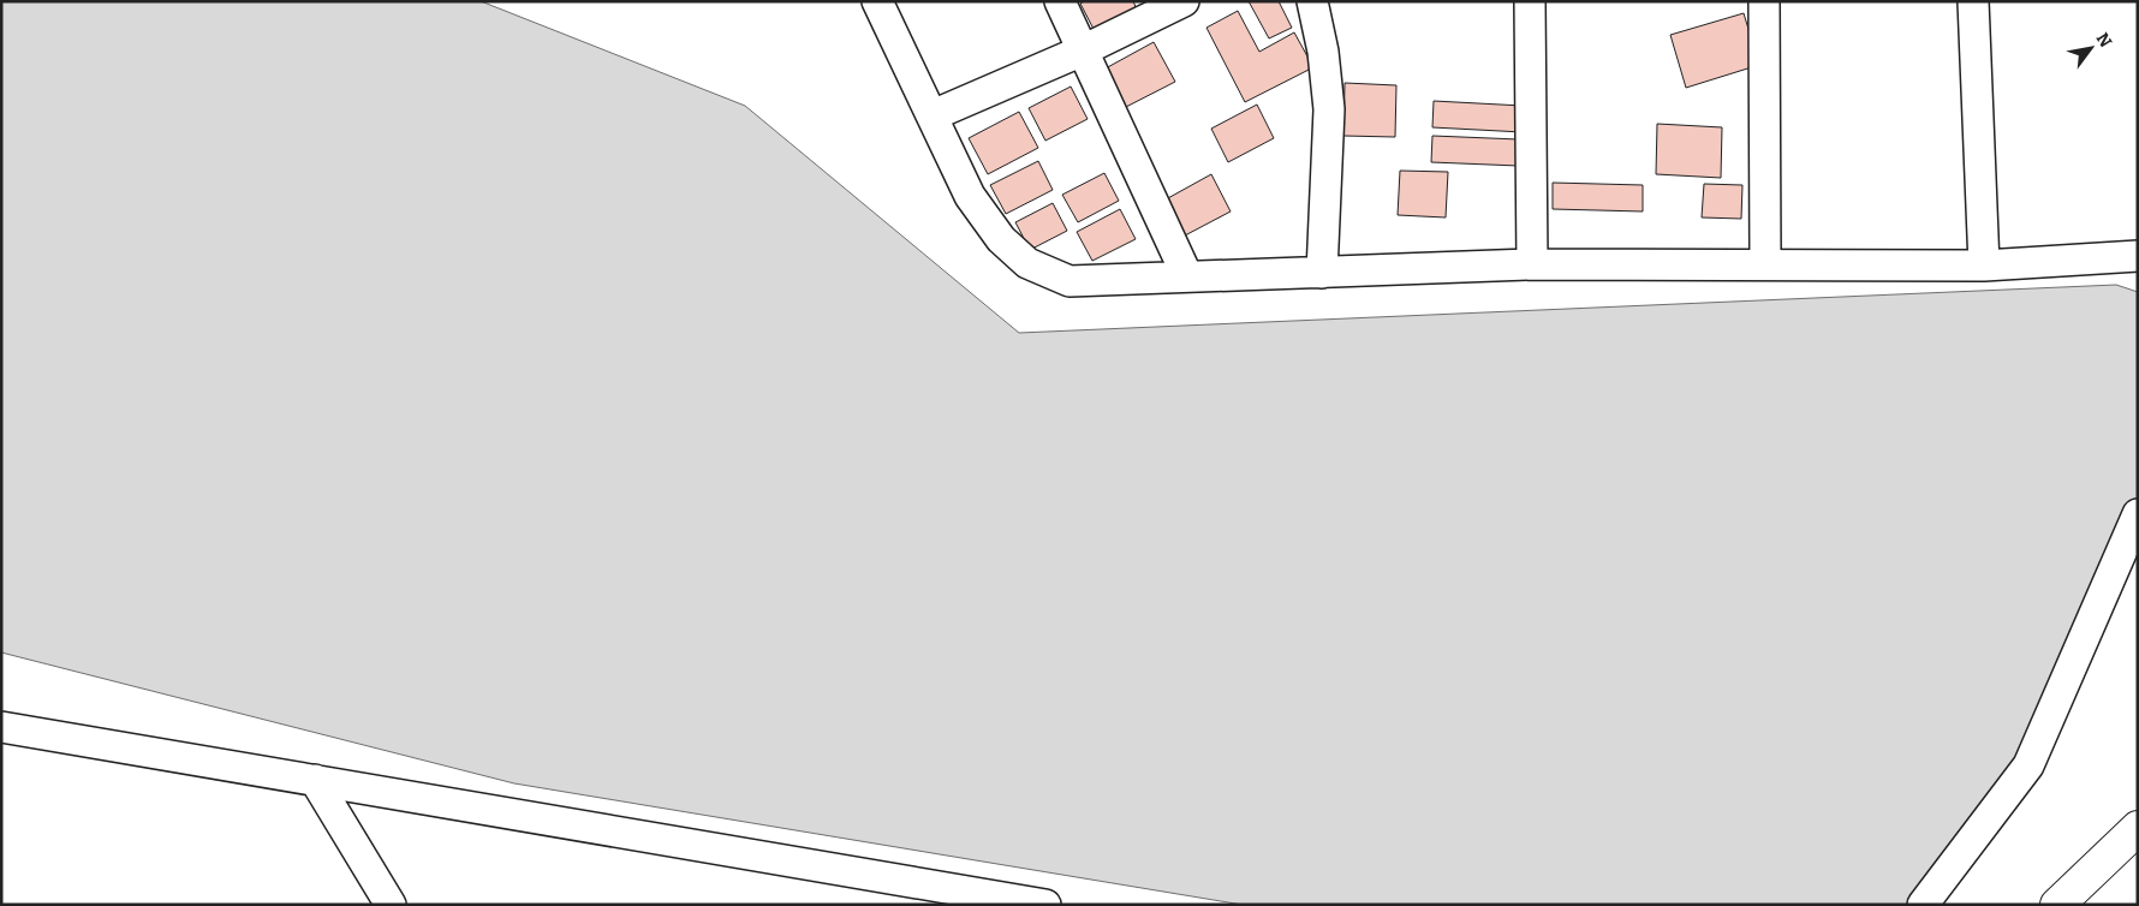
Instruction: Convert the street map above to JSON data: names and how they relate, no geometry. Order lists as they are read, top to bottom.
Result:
{
  "north": "top right"
}
